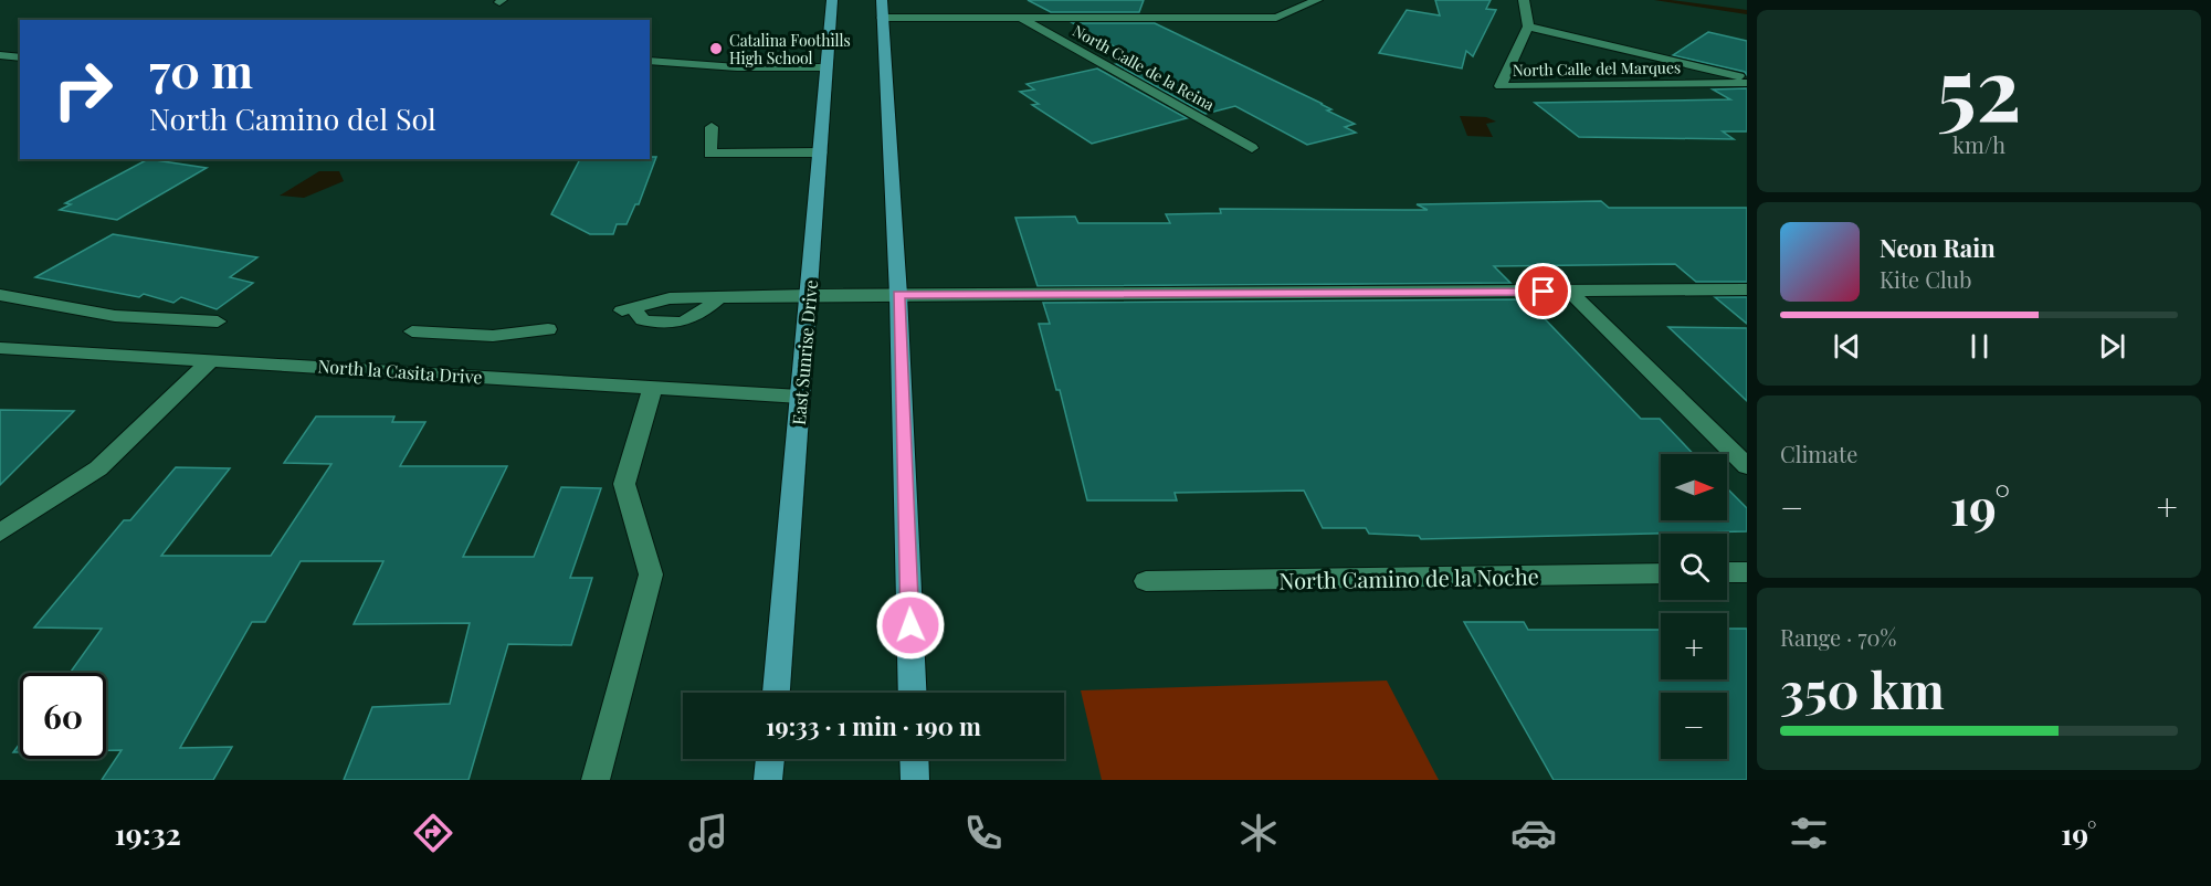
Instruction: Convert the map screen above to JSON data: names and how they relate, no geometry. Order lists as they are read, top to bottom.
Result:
{
  "streets": {
    "main road": ["East Sunrise Drive"],
    "street": [
      "North Calle de la Reina",
      "North Calle del Marques",
      "North la Casita Drive",
      "North Camino de la Noche"
    ]
  },
  "crossings": [
    ["East Sunrise Drive", "North la Casita Drive"]
  ],
  "places": ["Catalina Foothills High School"],
  "north": "right",
  "page": {
    "tile": [
      ["52", "km/h"],
      "Climate",
      ["Range · 70%", "350 km"]
    ],
    "turn": ["70 m", "North Camino del Sol"],
    "song": ["Neon Rain", "Kite Club"],
    "map_buttons": ["+", "−"],
    "heat": ["−", "19°", "+"],
    "limit": "60",
    "trip": "19:33 · 1 min · 190 m",
    "tabs": ["19:32", "19°"]
  }
}
